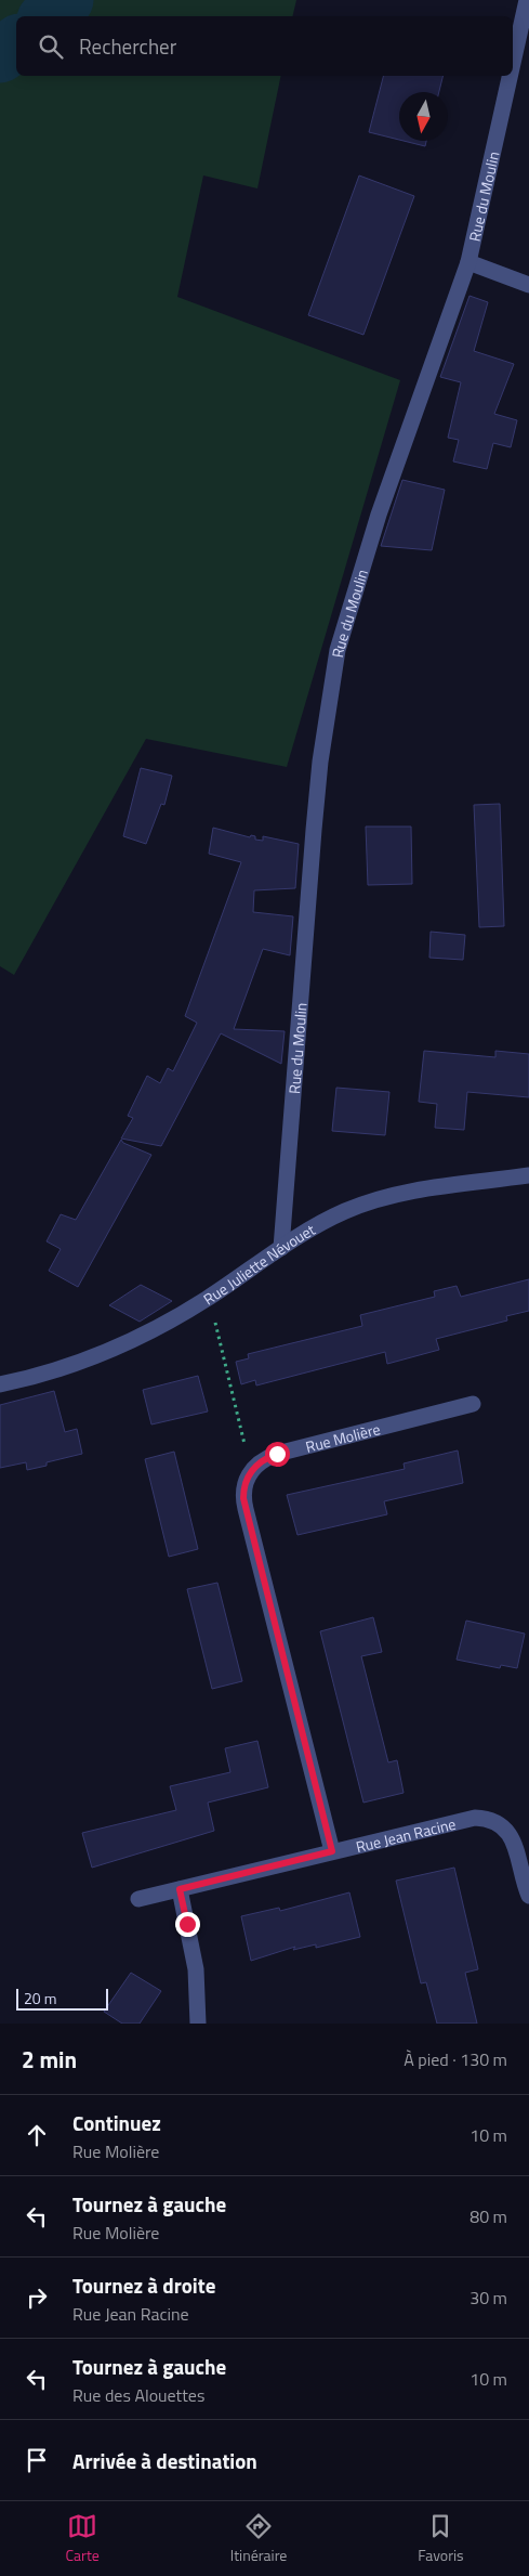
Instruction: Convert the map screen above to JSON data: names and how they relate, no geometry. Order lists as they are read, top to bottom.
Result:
{
  "streets": {
    "street": [
      "Rue du Moulin",
      "Rue Juliette Névouet",
      "Rue Molière",
      "Rue Jean Racine"
    ]
  },
  "crossings": [
    ["Rue du Moulin", "Rue Juliette Névouet"]
  ],
  "scale_bar": "20 m",
  "north": "bottom",
  "page": {
    "search": "Rechercher",
    "scale": "20 m",
    "heading": ["2 min", "À pied · 130 m"],
    "list": [
      ["Continuez", "Rue Molière", "10 m"],
      ["Tournez à gauche", "Rue Molière", "80 m"],
      ["Tournez à droite", "Rue Jean Racine", "30 m"],
      ["Tournez à gauche", "Rue des Alouettes", "10 m"],
      "Arrivée à destination"
    ],
    "nav": ["Carte", "Itinéraire", "Favoris"]
  }
}
